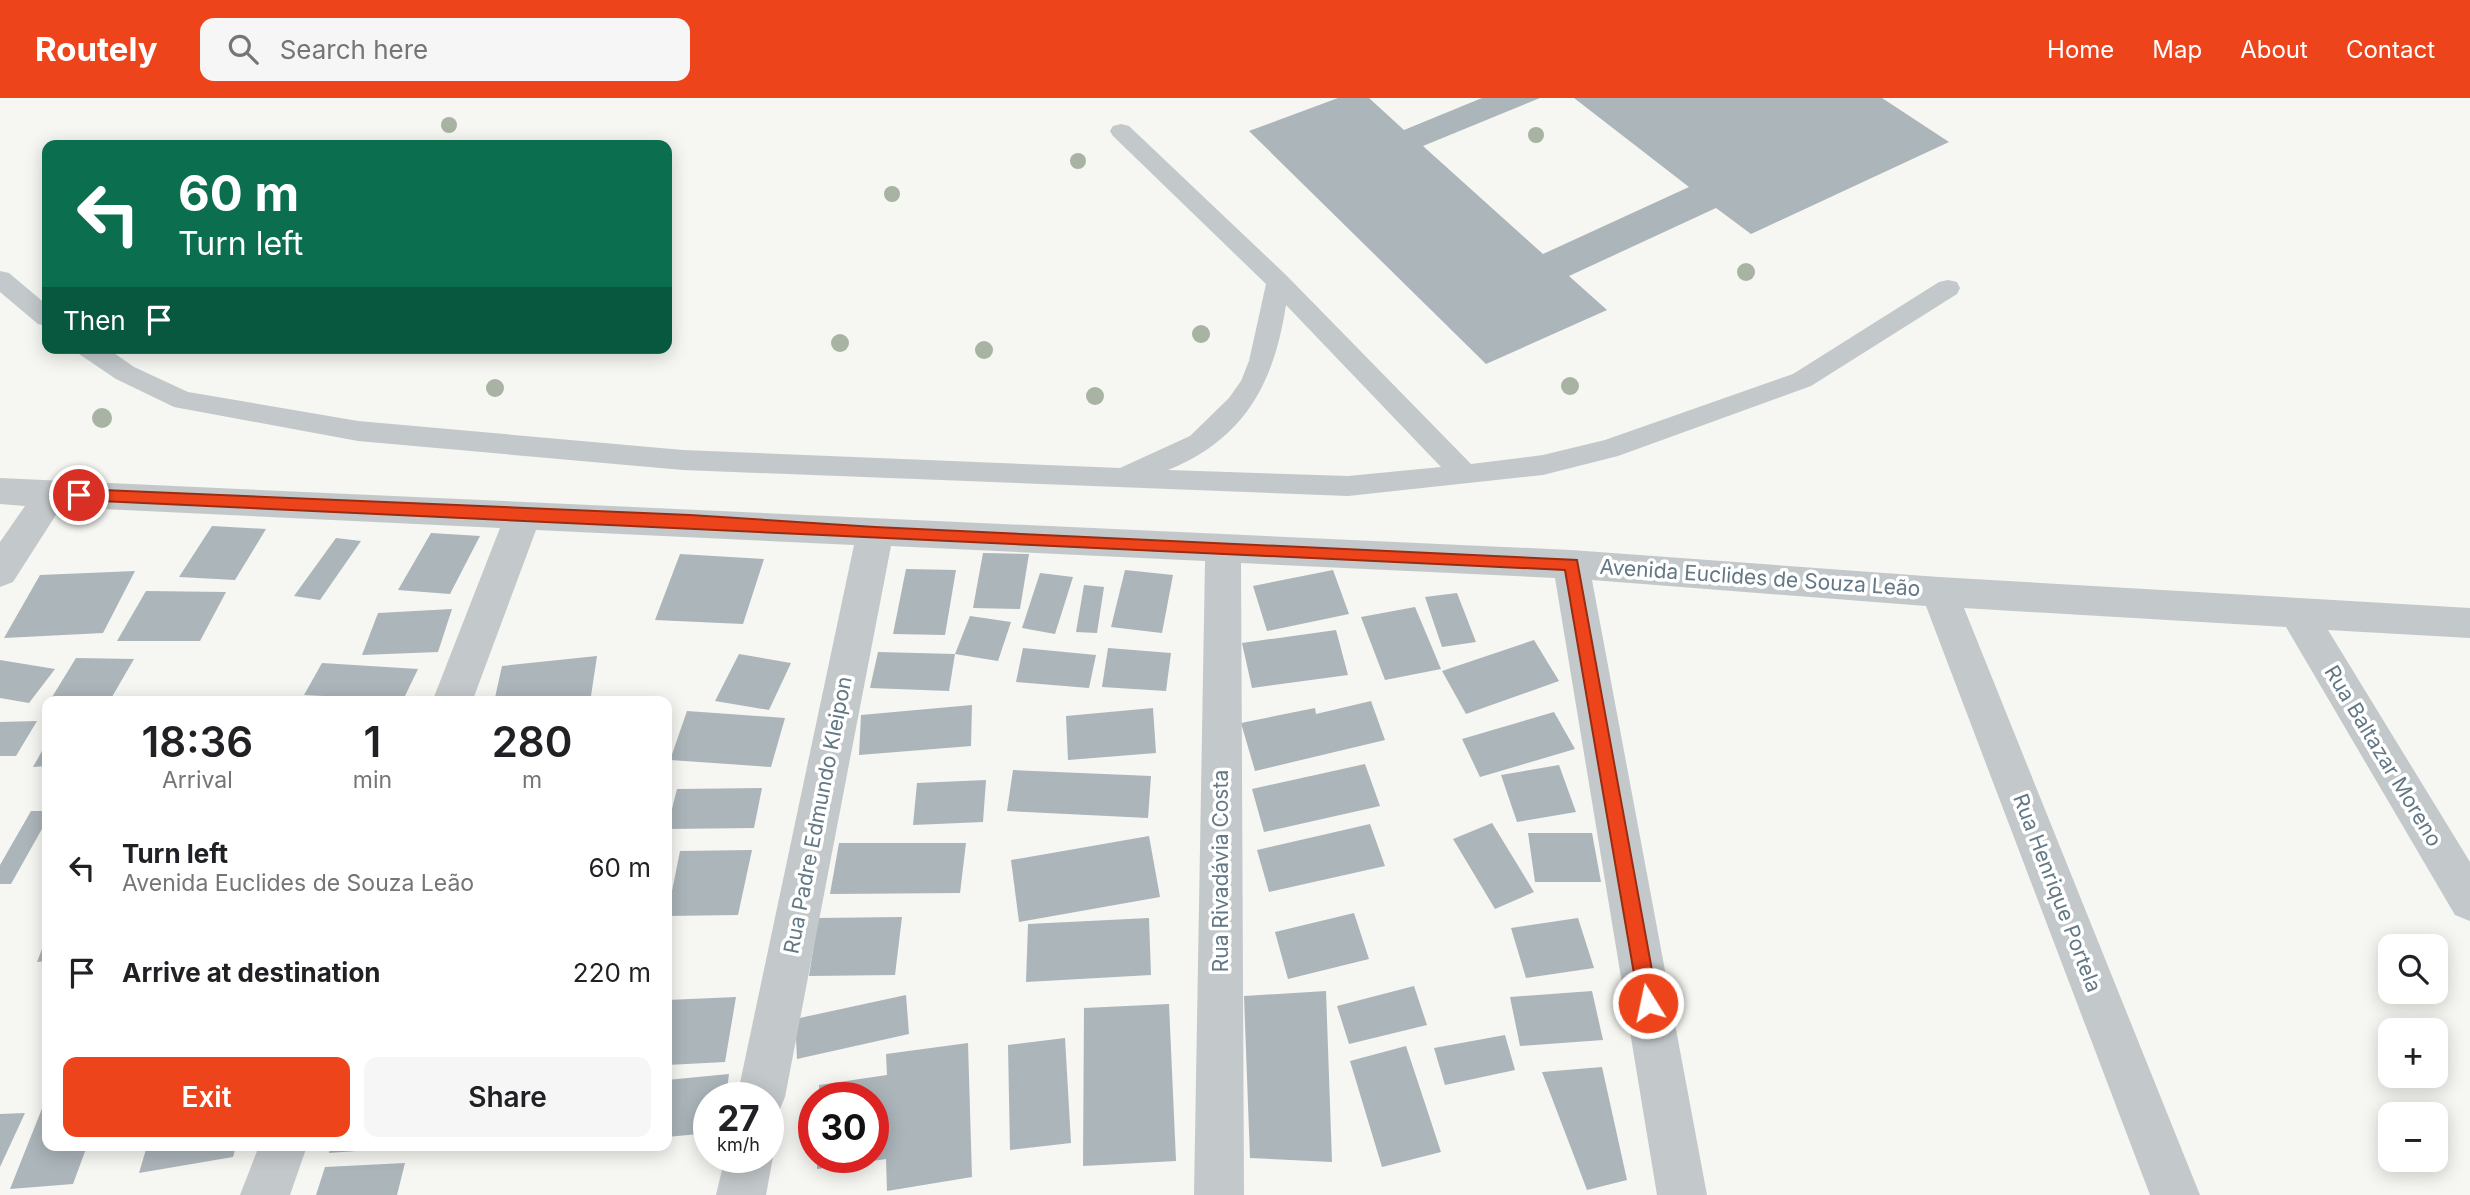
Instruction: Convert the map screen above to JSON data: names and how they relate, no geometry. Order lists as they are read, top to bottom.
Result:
{
  "streets": {
    "street": [
      "Avenida Euclides de Souza Leão",
      "Rua Baltazar Moreno",
      "Rua Padre Edmundo Kleipon",
      "Rua Rivadávia Costa",
      "Rua Henrique Portela"
    ]
  },
  "crossings": [
    ["Avenida Euclides de Souza Leão", "Rua Baltazar Moreno"],
    ["Avenida Euclides de Souza Leão", "Rua Padre Edmundo Kleipon"],
    ["Avenida Euclides de Souza Leão", "Rua Rivadávia Costa"],
    ["Avenida Euclides de Souza Leão", "Rua Henrique Portela"]
  ],
  "page": {
    "header": "Routely",
    "search": "Search here",
    "nav": [
      "Home",
      "Map",
      "About",
      "Contact"
    ],
    "turn": ["60 m", "Turn left"],
    "then": "Then",
    "eta": [
      "18:36",
      "Arrival",
      "1",
      "min",
      "280",
      "m"
    ],
    "list": [
      {
        "name": "Turn left",
        "note": "Avenida Euclides de Souza Leão",
        "value": "60 m"
      },
      {
        "name": "Arrive at destination",
        "value": "220 m"
      }
    ],
    "map_buttons": ["+", "−"],
    "buttons": ["Exit", "Share"],
    "speed": "27 km/h",
    "limit": "30"
  }
}
